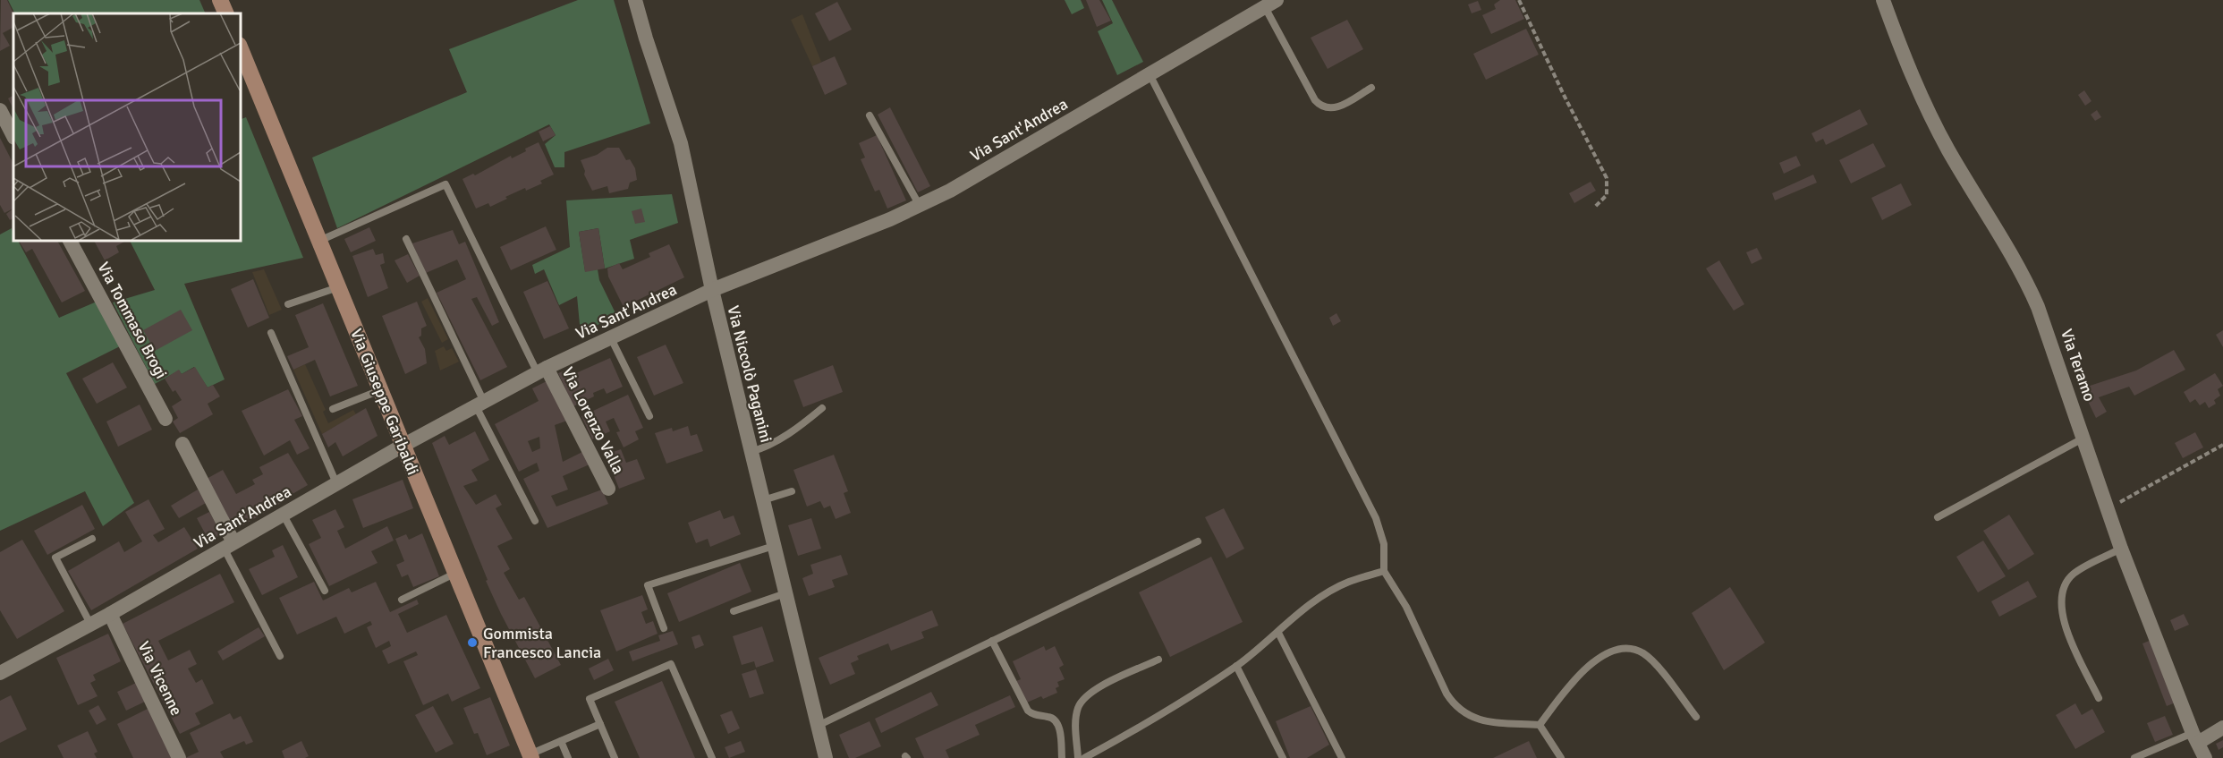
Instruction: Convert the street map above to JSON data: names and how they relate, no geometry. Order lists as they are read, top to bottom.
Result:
{
  "streets": {
    "street": [
      "Via Sant'Andrea",
      "Via Tommaso Brogi",
      "Via Teramo",
      "Via Niccolò Paganini",
      "Via Giuseppe Garibaldi",
      "Via Lorenzo Valla",
      "Via Vicenne"
    ]
  },
  "crossings": [
    ["Via Sant'Andrea", "Via Niccolò Paganini"],
    ["Via Sant'Andrea", "Via Giuseppe Garibaldi"],
    ["Via Sant'Andrea", "Via Lorenzo Valla"],
    ["Via Sant'Andrea", "Via Vicenne"]
  ],
  "places": ["Gommista Francesco Lancia"]
}
